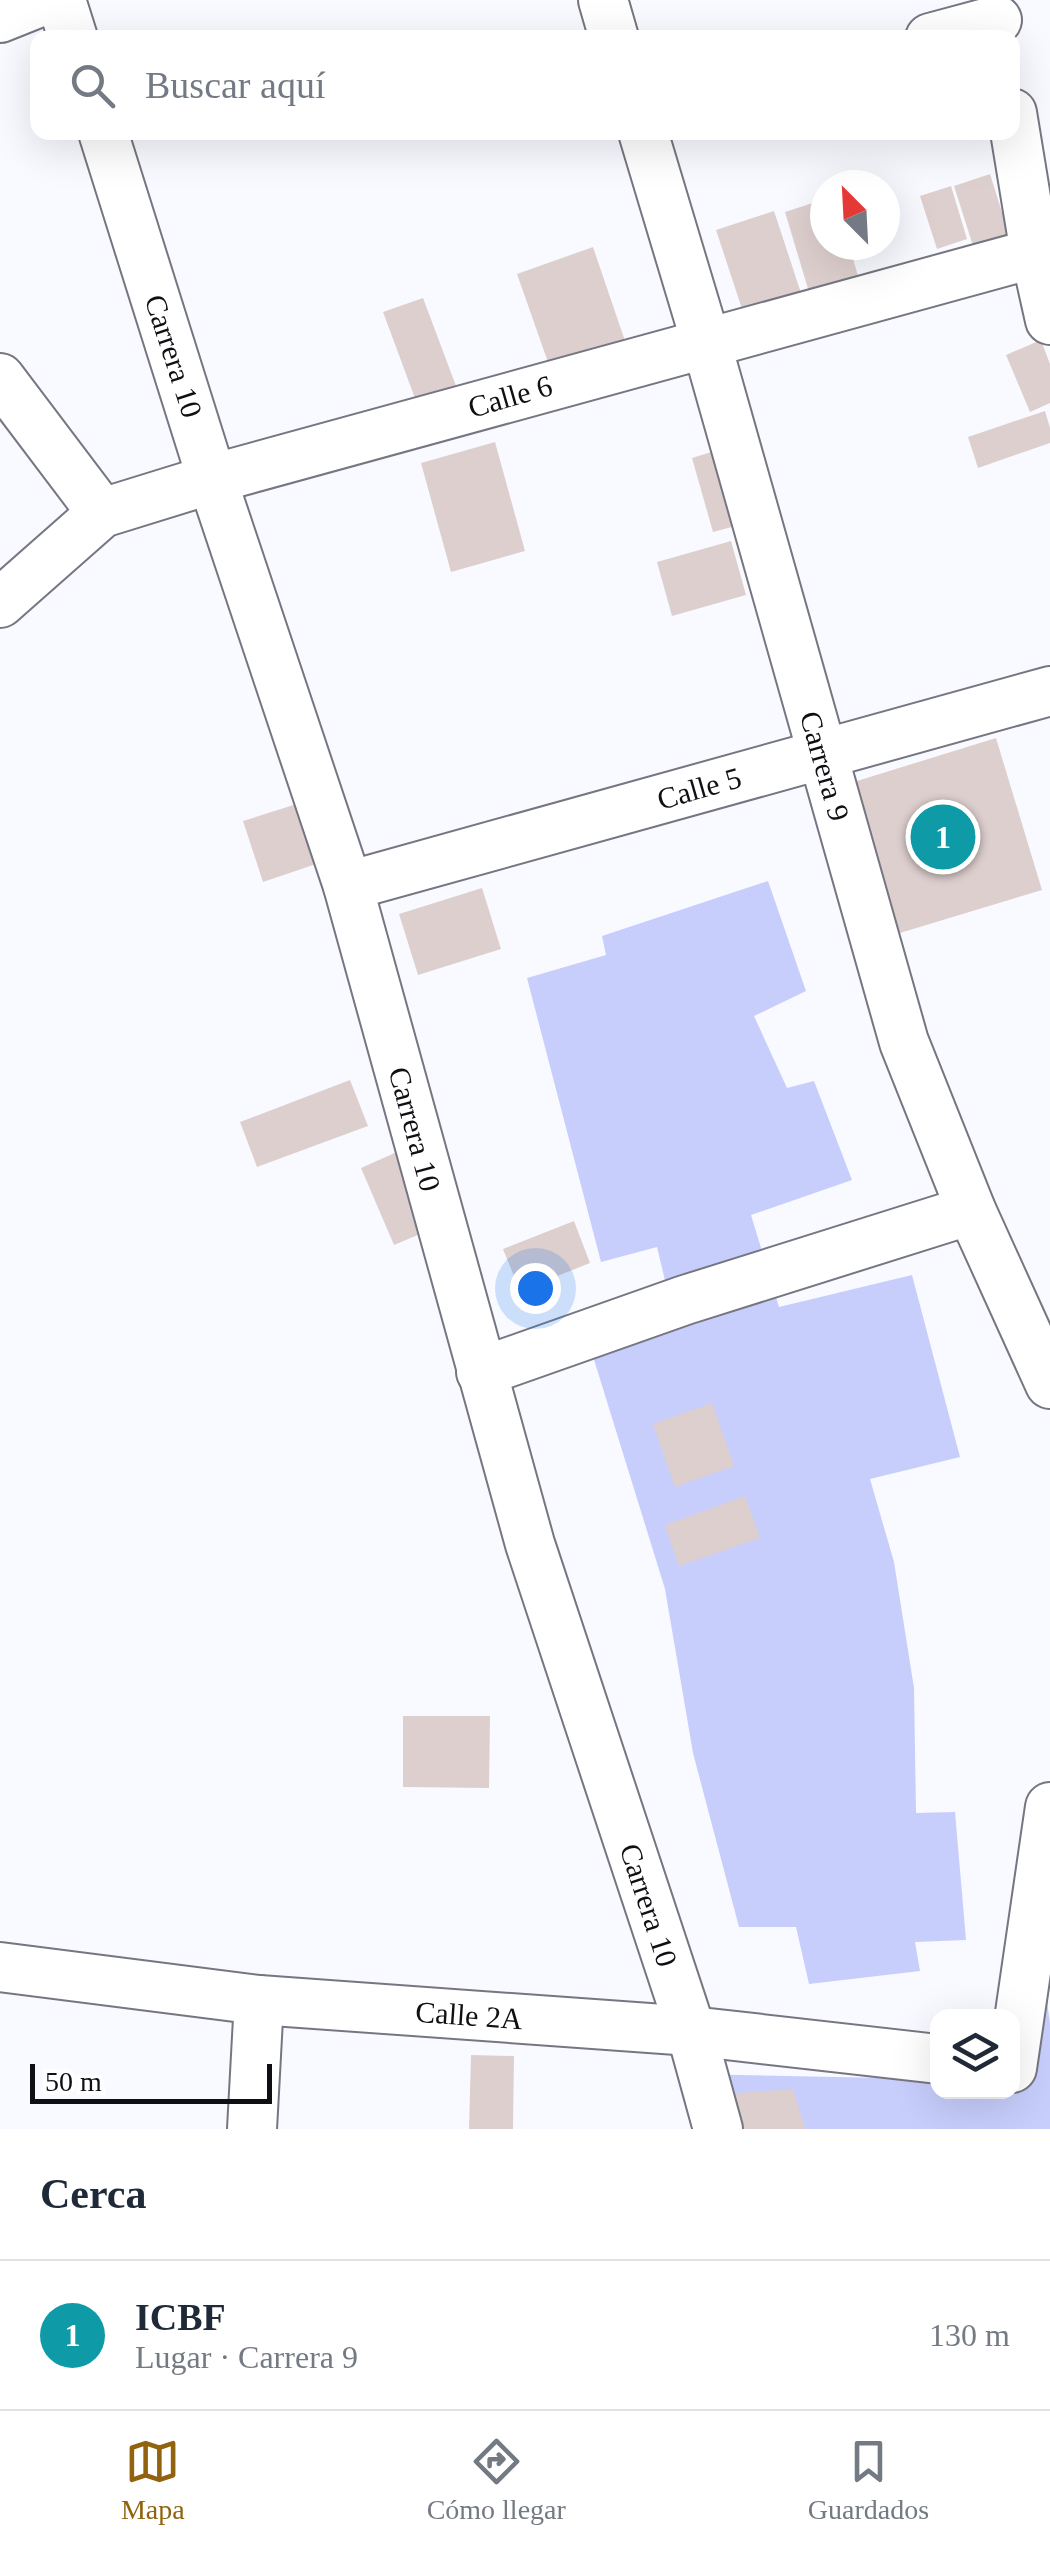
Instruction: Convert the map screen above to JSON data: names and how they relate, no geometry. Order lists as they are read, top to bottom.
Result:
{
  "streets": {
    "street": [
      "Carrera 10",
      "Calle 6",
      "Carrera 9",
      "Calle 5",
      "Calle 2A"
    ]
  },
  "crossings": [
    ["Carrera 10", "Calle 6"],
    ["Carrera 10", "Calle 5"],
    ["Carrera 10", "Calle 2A"],
    ["Calle 6", "Carrera 9"],
    ["Carrera 9", "Calle 5"]
  ],
  "scale_bar": "50 m",
  "north": "top left",
  "page": {
    "search": "Buscar aquí",
    "pins": "1",
    "scale": "50 m",
    "heading": "Cerca",
    "list": [
      {
        "mark": "1",
        "name": "ICBF",
        "note": "Lugar · Carrera 9",
        "value": "130 m"
      }
    ],
    "nav": ["Mapa", "Cómo llegar", "Guardados"]
  }
}
